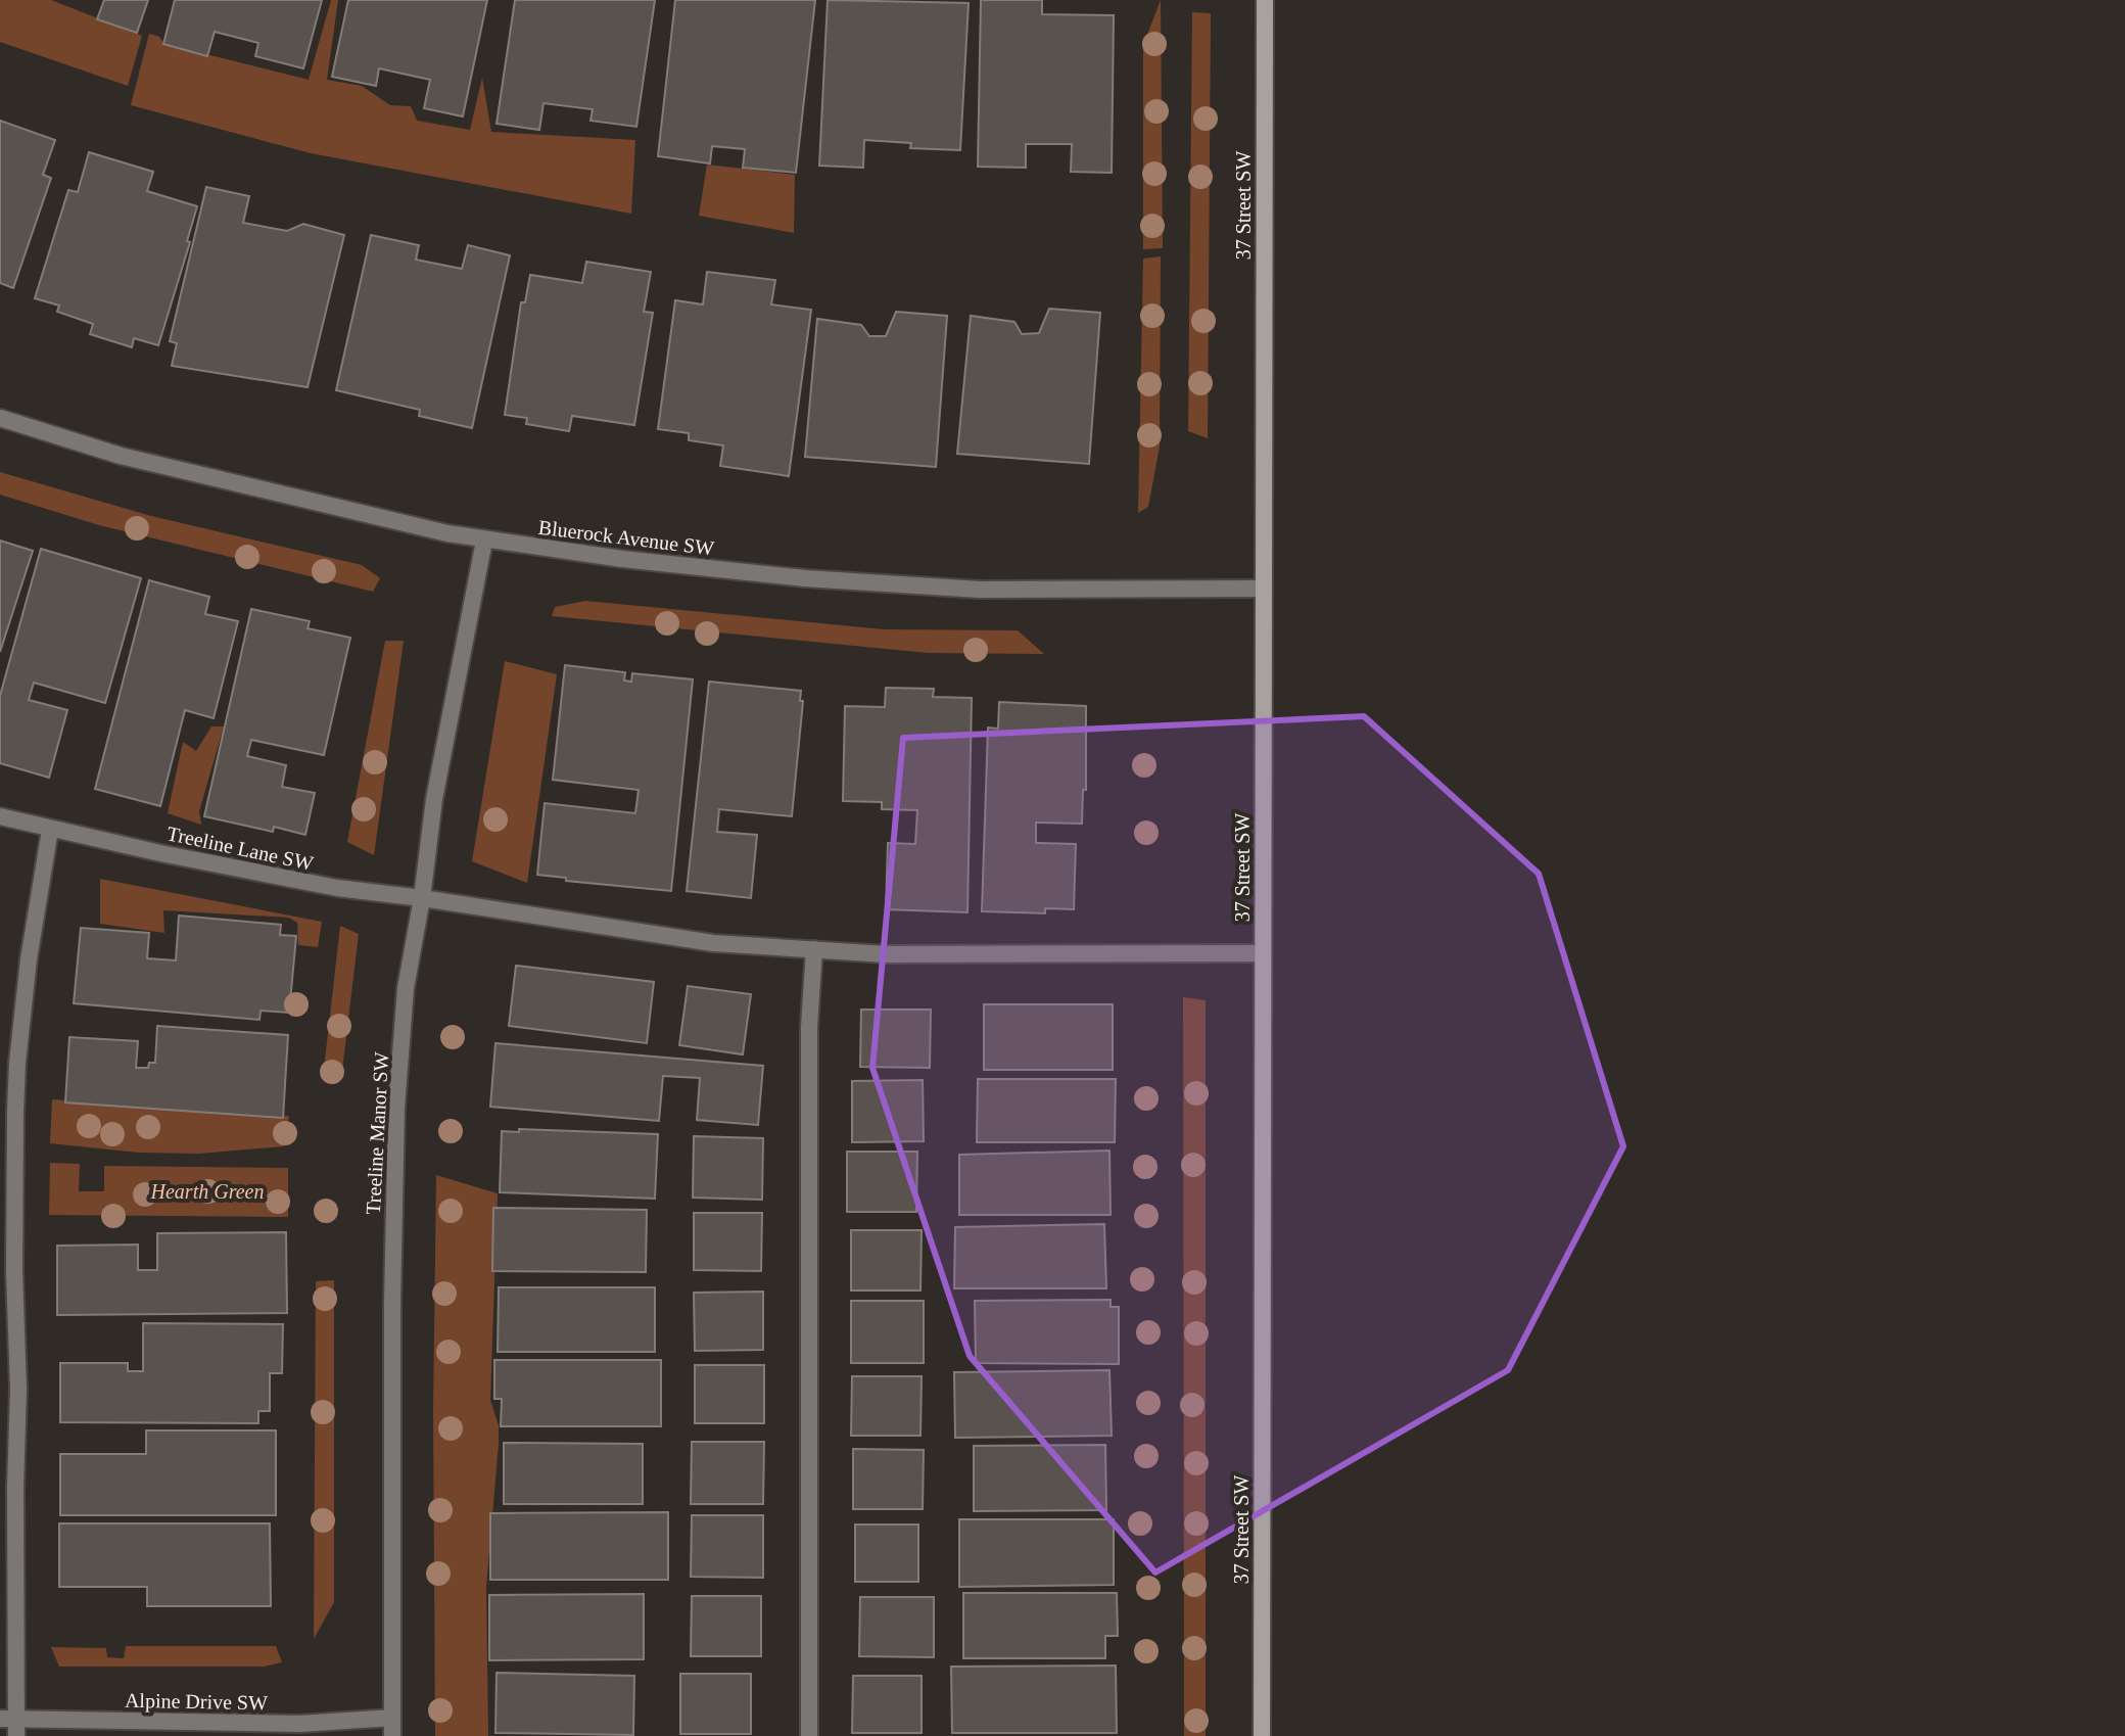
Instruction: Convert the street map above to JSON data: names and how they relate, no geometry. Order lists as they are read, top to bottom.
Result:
{
  "streets": {
    "street": [
      "37 Street SW",
      "Bluerock Avenue SW",
      "Treeline Lane SW",
      "Treeline Manor SW",
      "Alpine Drive SW"
    ]
  },
  "crossings": [
    ["37 Street SW", "Bluerock Avenue SW"],
    ["37 Street SW", "Treeline Lane SW"],
    ["Bluerock Avenue SW", "Treeline Manor SW"],
    ["Treeline Lane SW", "Treeline Manor SW"],
    ["Treeline Manor SW", "Alpine Drive SW"]
  ],
  "parks": ["Hearth Green"]
}
